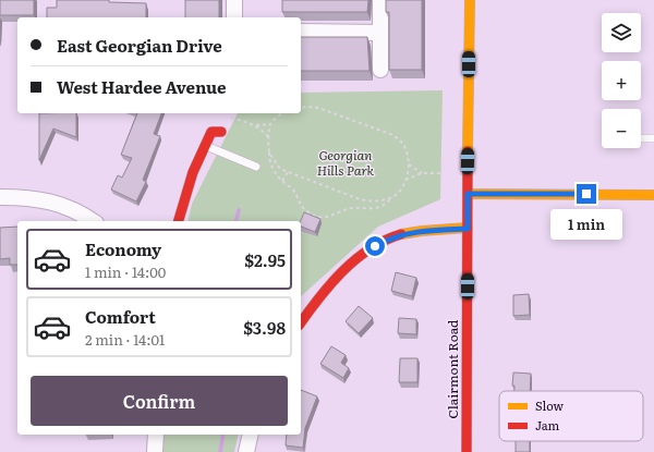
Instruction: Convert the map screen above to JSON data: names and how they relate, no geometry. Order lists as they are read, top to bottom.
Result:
{
  "streets": {
    "street": ["Clairmont Road"]
  },
  "parks": ["Georgian Hills Park"],
  "legend": ["Slow", "Jam"],
  "page": {
    "map_buttons": ["+", "−"],
    "banner": ["East Georgian Drive", "West Hardee Avenue"],
    "bubble": "1 min",
    "list": [
      {
        "name": "Economy",
        "note": "1 min · 14:00",
        "value": "$2.95"
      },
      {
        "name": "Comfort",
        "note": "2 min · 14:01",
        "value": "$3.98"
      }
    ],
    "buttons": "Confirm"
  }
}
